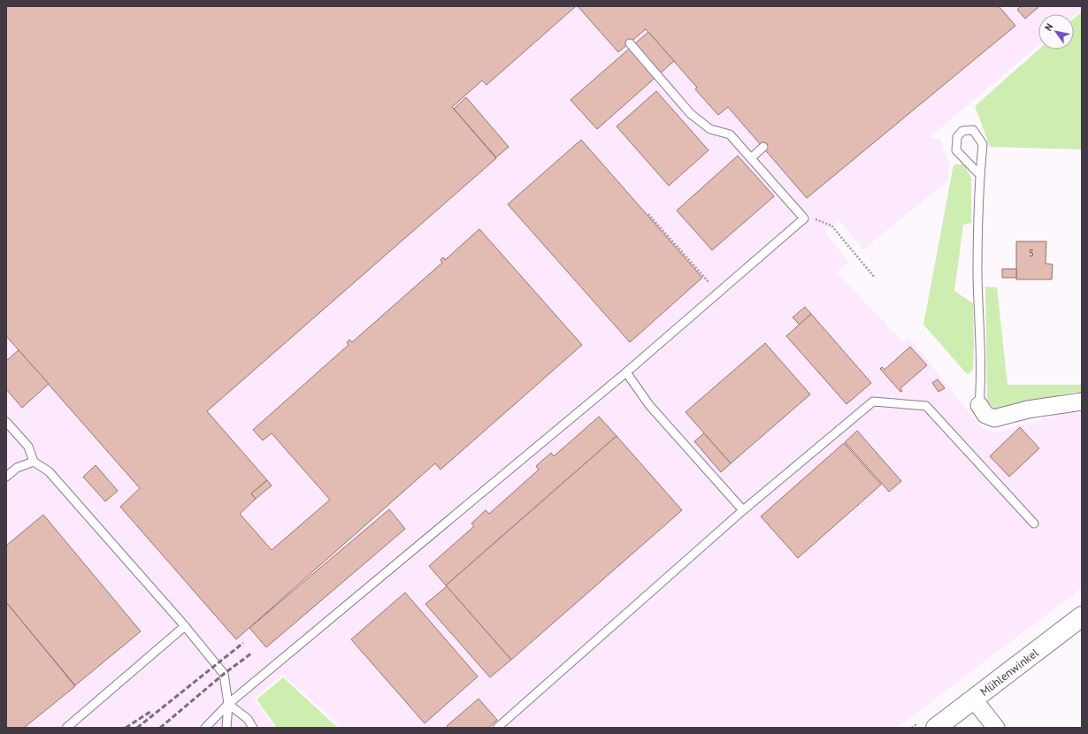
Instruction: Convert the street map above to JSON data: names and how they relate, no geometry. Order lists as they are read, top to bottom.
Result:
{
  "streets": {
    "street": ["Mühlenwinkel"]
  },
  "house_numbers": ["5"],
  "north": "top left"
}
